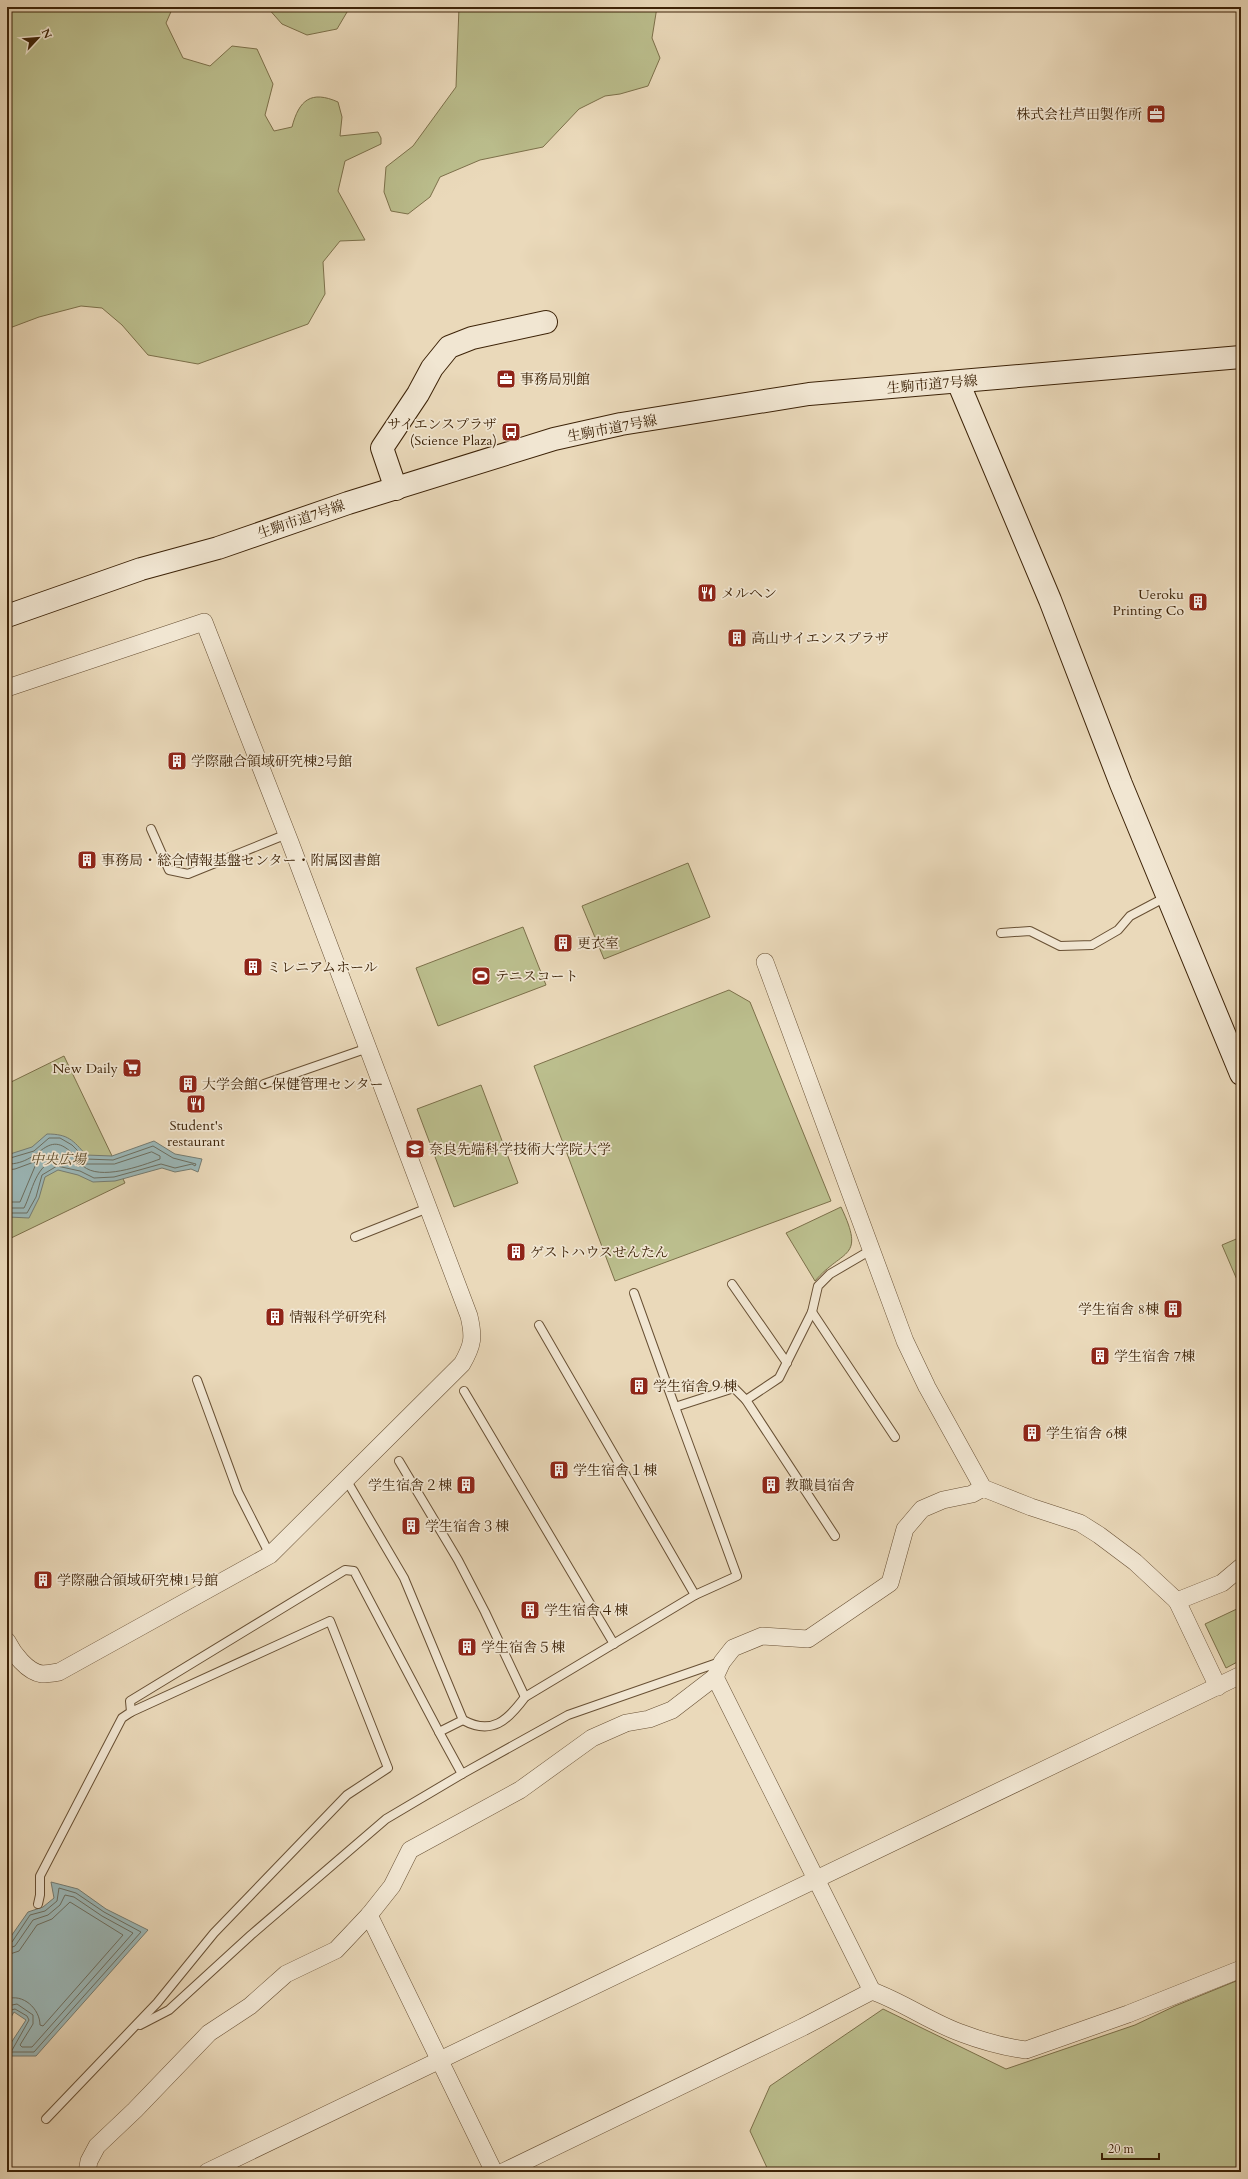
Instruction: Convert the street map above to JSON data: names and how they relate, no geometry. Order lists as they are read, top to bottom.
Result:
{
  "streets": {
    "street": ["生駒市道7号線"]
  },
  "parks": ["中央広場"],
  "places": {
    "office": ["株式会社芦田製作所", "事務局別館"],
    "bus stop": ["サイエンスプラザ (Science Plaza)"],
    "restaurant": ["メルヘン", "Student's restaurant"],
    "building": [
      "Ueroku Printing Co",
      "高山サイエンスプラザ",
      "学際融合領域研究棟2号館",
      "事務局・総合情報基盤センター・附属図書館",
      "更衣室",
      "ミレニアムホール",
      "大学会館・保健管理センター",
      "ゲストハウスせんたん",
      "学生宿舎 8棟",
      "情報科学研究科",
      "学生宿舎 7棟",
      "学生宿舎９棟",
      "学生宿舎 6棟",
      "学生宿舎１棟",
      "学生宿舎２棟",
      "教職員宿舎",
      "学生宿舎３棟",
      "学際融合領域研究棟1号館",
      "学生宿舎４棟",
      "学生宿舎５棟"
    ],
    "sports": ["テニスコート"],
    "supermarket": ["New Daily"],
    "school or university": ["奈良先端科学技術大学院大学"]
  },
  "scale_bar": "20 m",
  "north": "top right"
}
